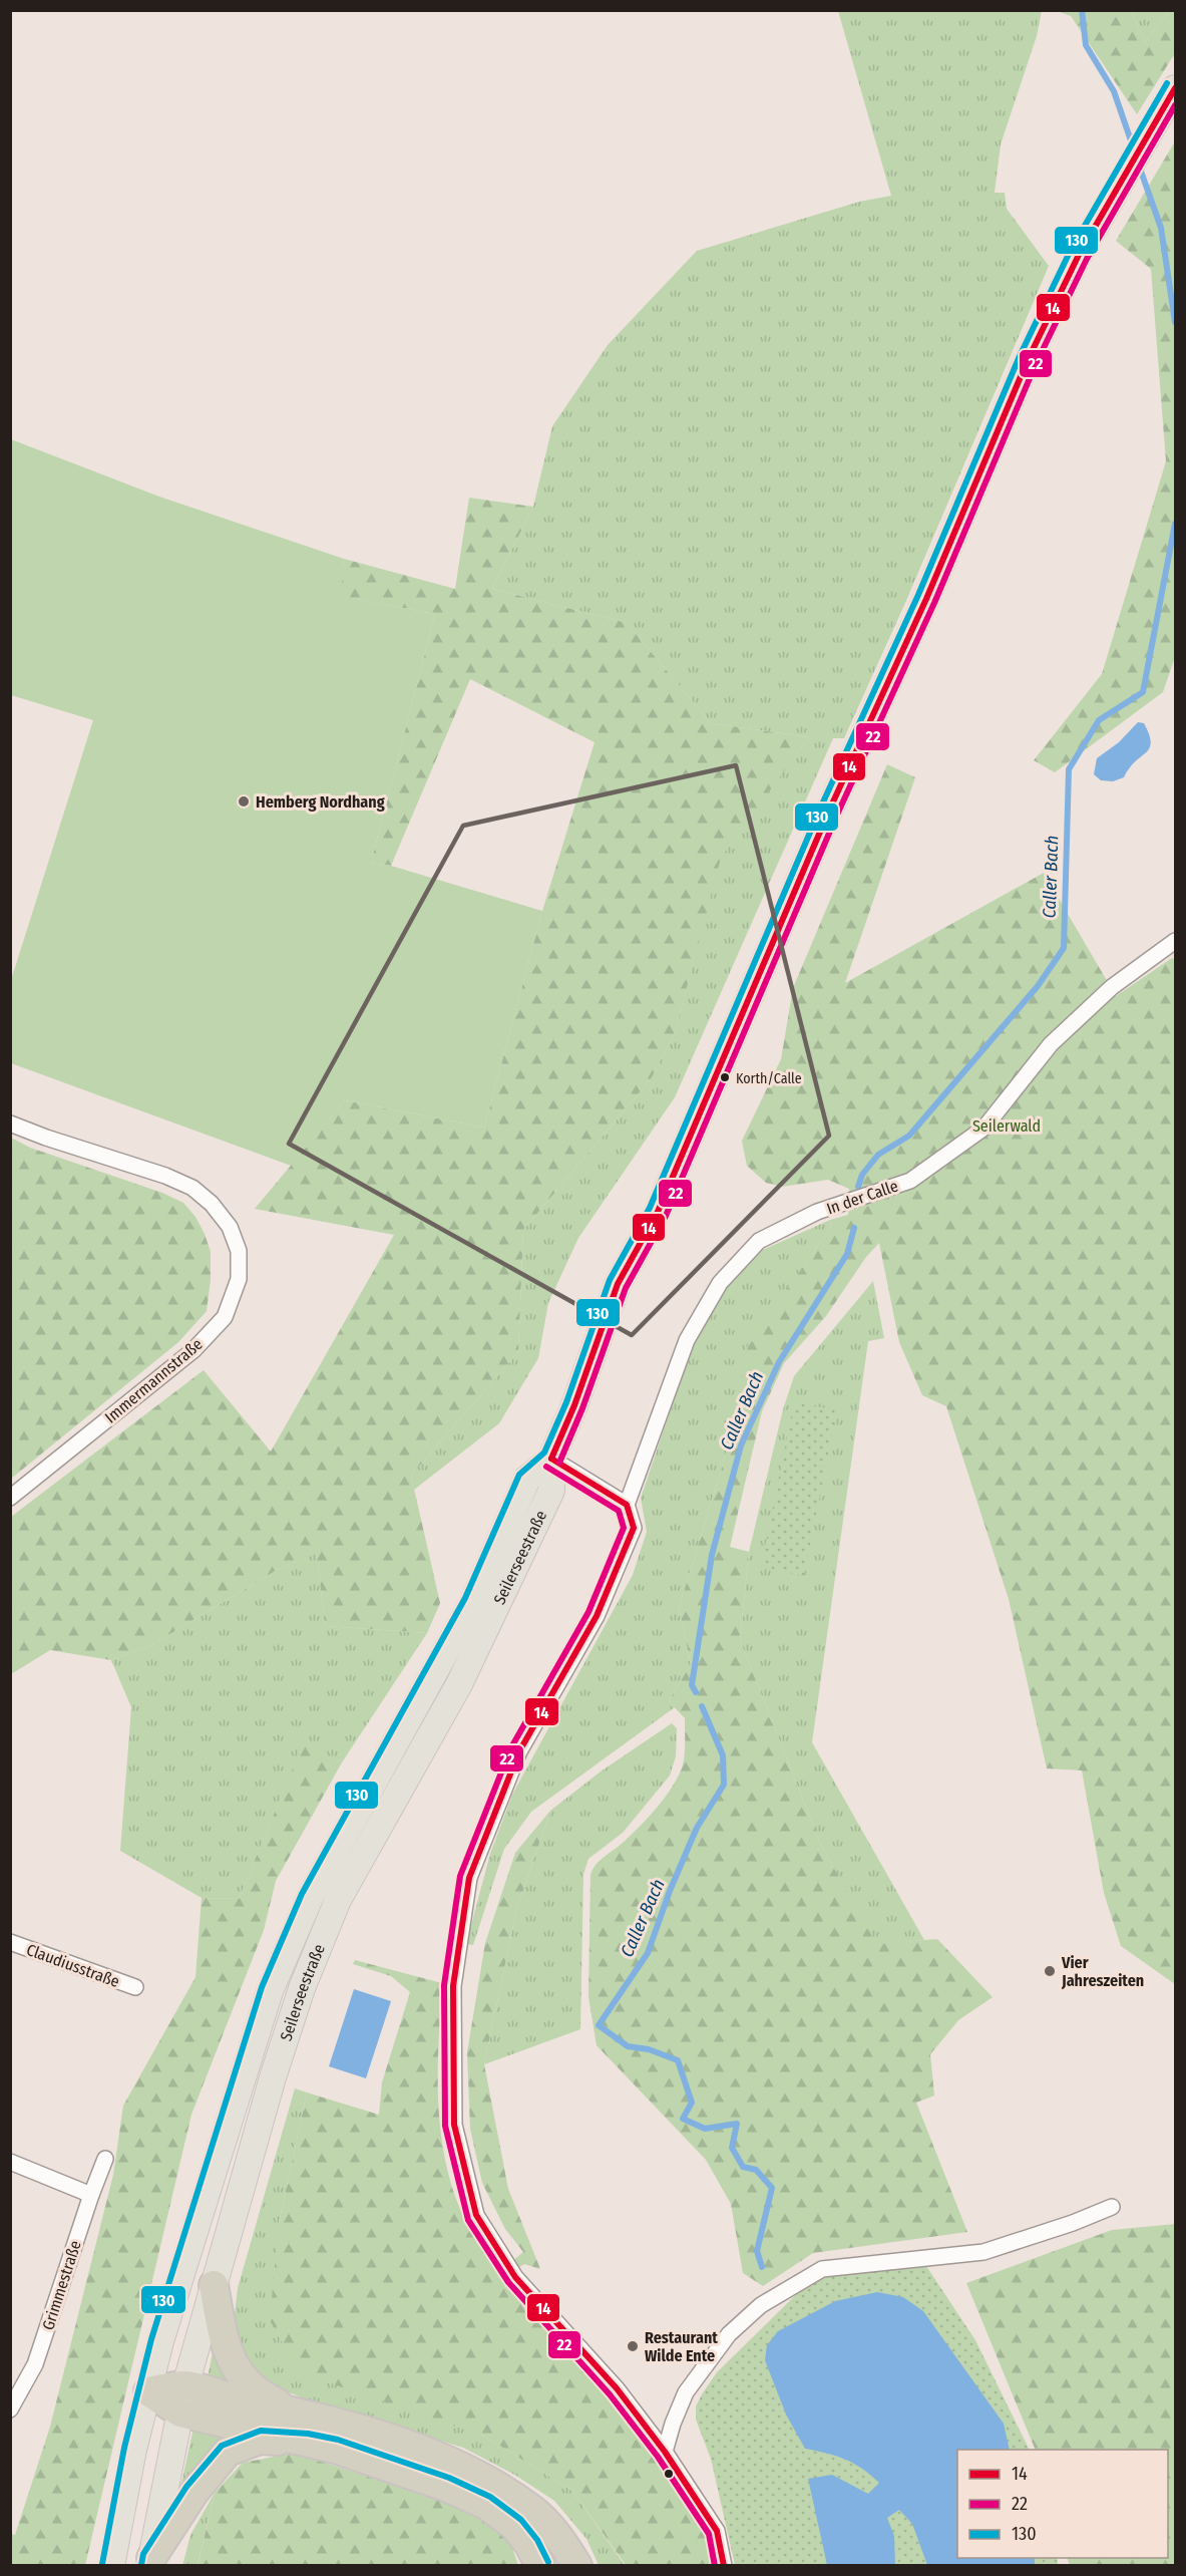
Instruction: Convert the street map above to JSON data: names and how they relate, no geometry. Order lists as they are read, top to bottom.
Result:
{
  "streets": {
    "main road": ["Seilerseestraße"],
    "street": [
      "In der Calle",
      "Immermannstraße",
      "Claudiusstraße",
      "Grimmestraße"
    ]
  },
  "water": ["Caller Bach"],
  "parks": ["Seilerwald"],
  "places": [
    "Hemberg Nordhang",
    "Korth/Calle",
    "Vier Jahreszeiten",
    "Restaurant Wilde Ente"
  ],
  "lines": ["transit line 130", "transit line 14", "transit line 22"],
  "legend": ["14", "22", "130"]
}
